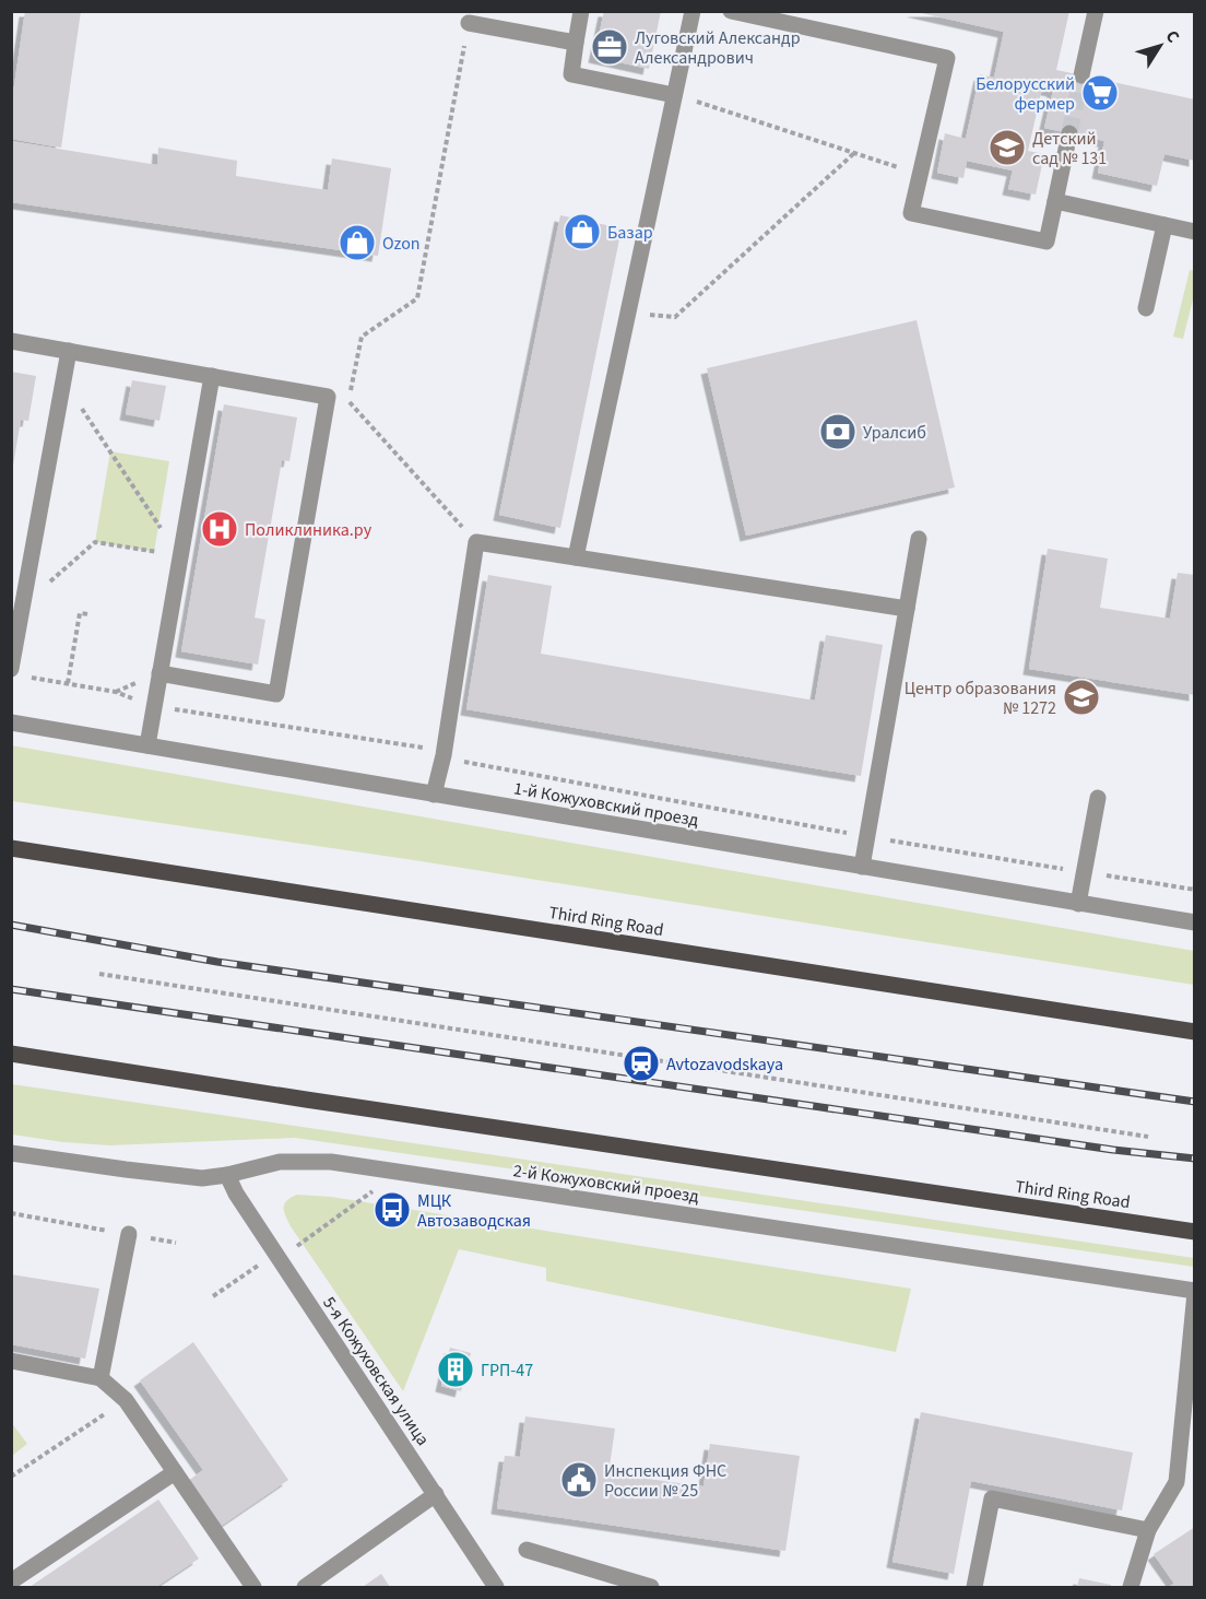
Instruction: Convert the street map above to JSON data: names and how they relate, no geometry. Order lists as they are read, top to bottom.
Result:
{
  "streets": {
    "main road": ["Third Ring Road"],
    "street": ["1-й Кожуховский проезд", "2-й Кожуховский проезд", "5-я Кожуховская улица"]
  },
  "crossings": [
    ["2-й Кожуховский проезд", "5-я Кожуховская улица"]
  ],
  "places": {
    "office": ["Луговский Александр Александрович"],
    "supermarket": ["Белорусский фермер"],
    "school or university": ["Детский сад № 131", "Центр образования № 1272"],
    "shop": ["Базар", "Ozon"],
    "bank": ["Уралсиб"],
    "hospital": ["Поликлиника.ру"],
    "station": ["Avtozavodskaya"],
    "bus stop": ["МЦК Автозаводская"],
    "building": ["ГРП-47"],
    "public building": ["Инспекция ФНС России № 25"]
  },
  "north": "top right"
}
